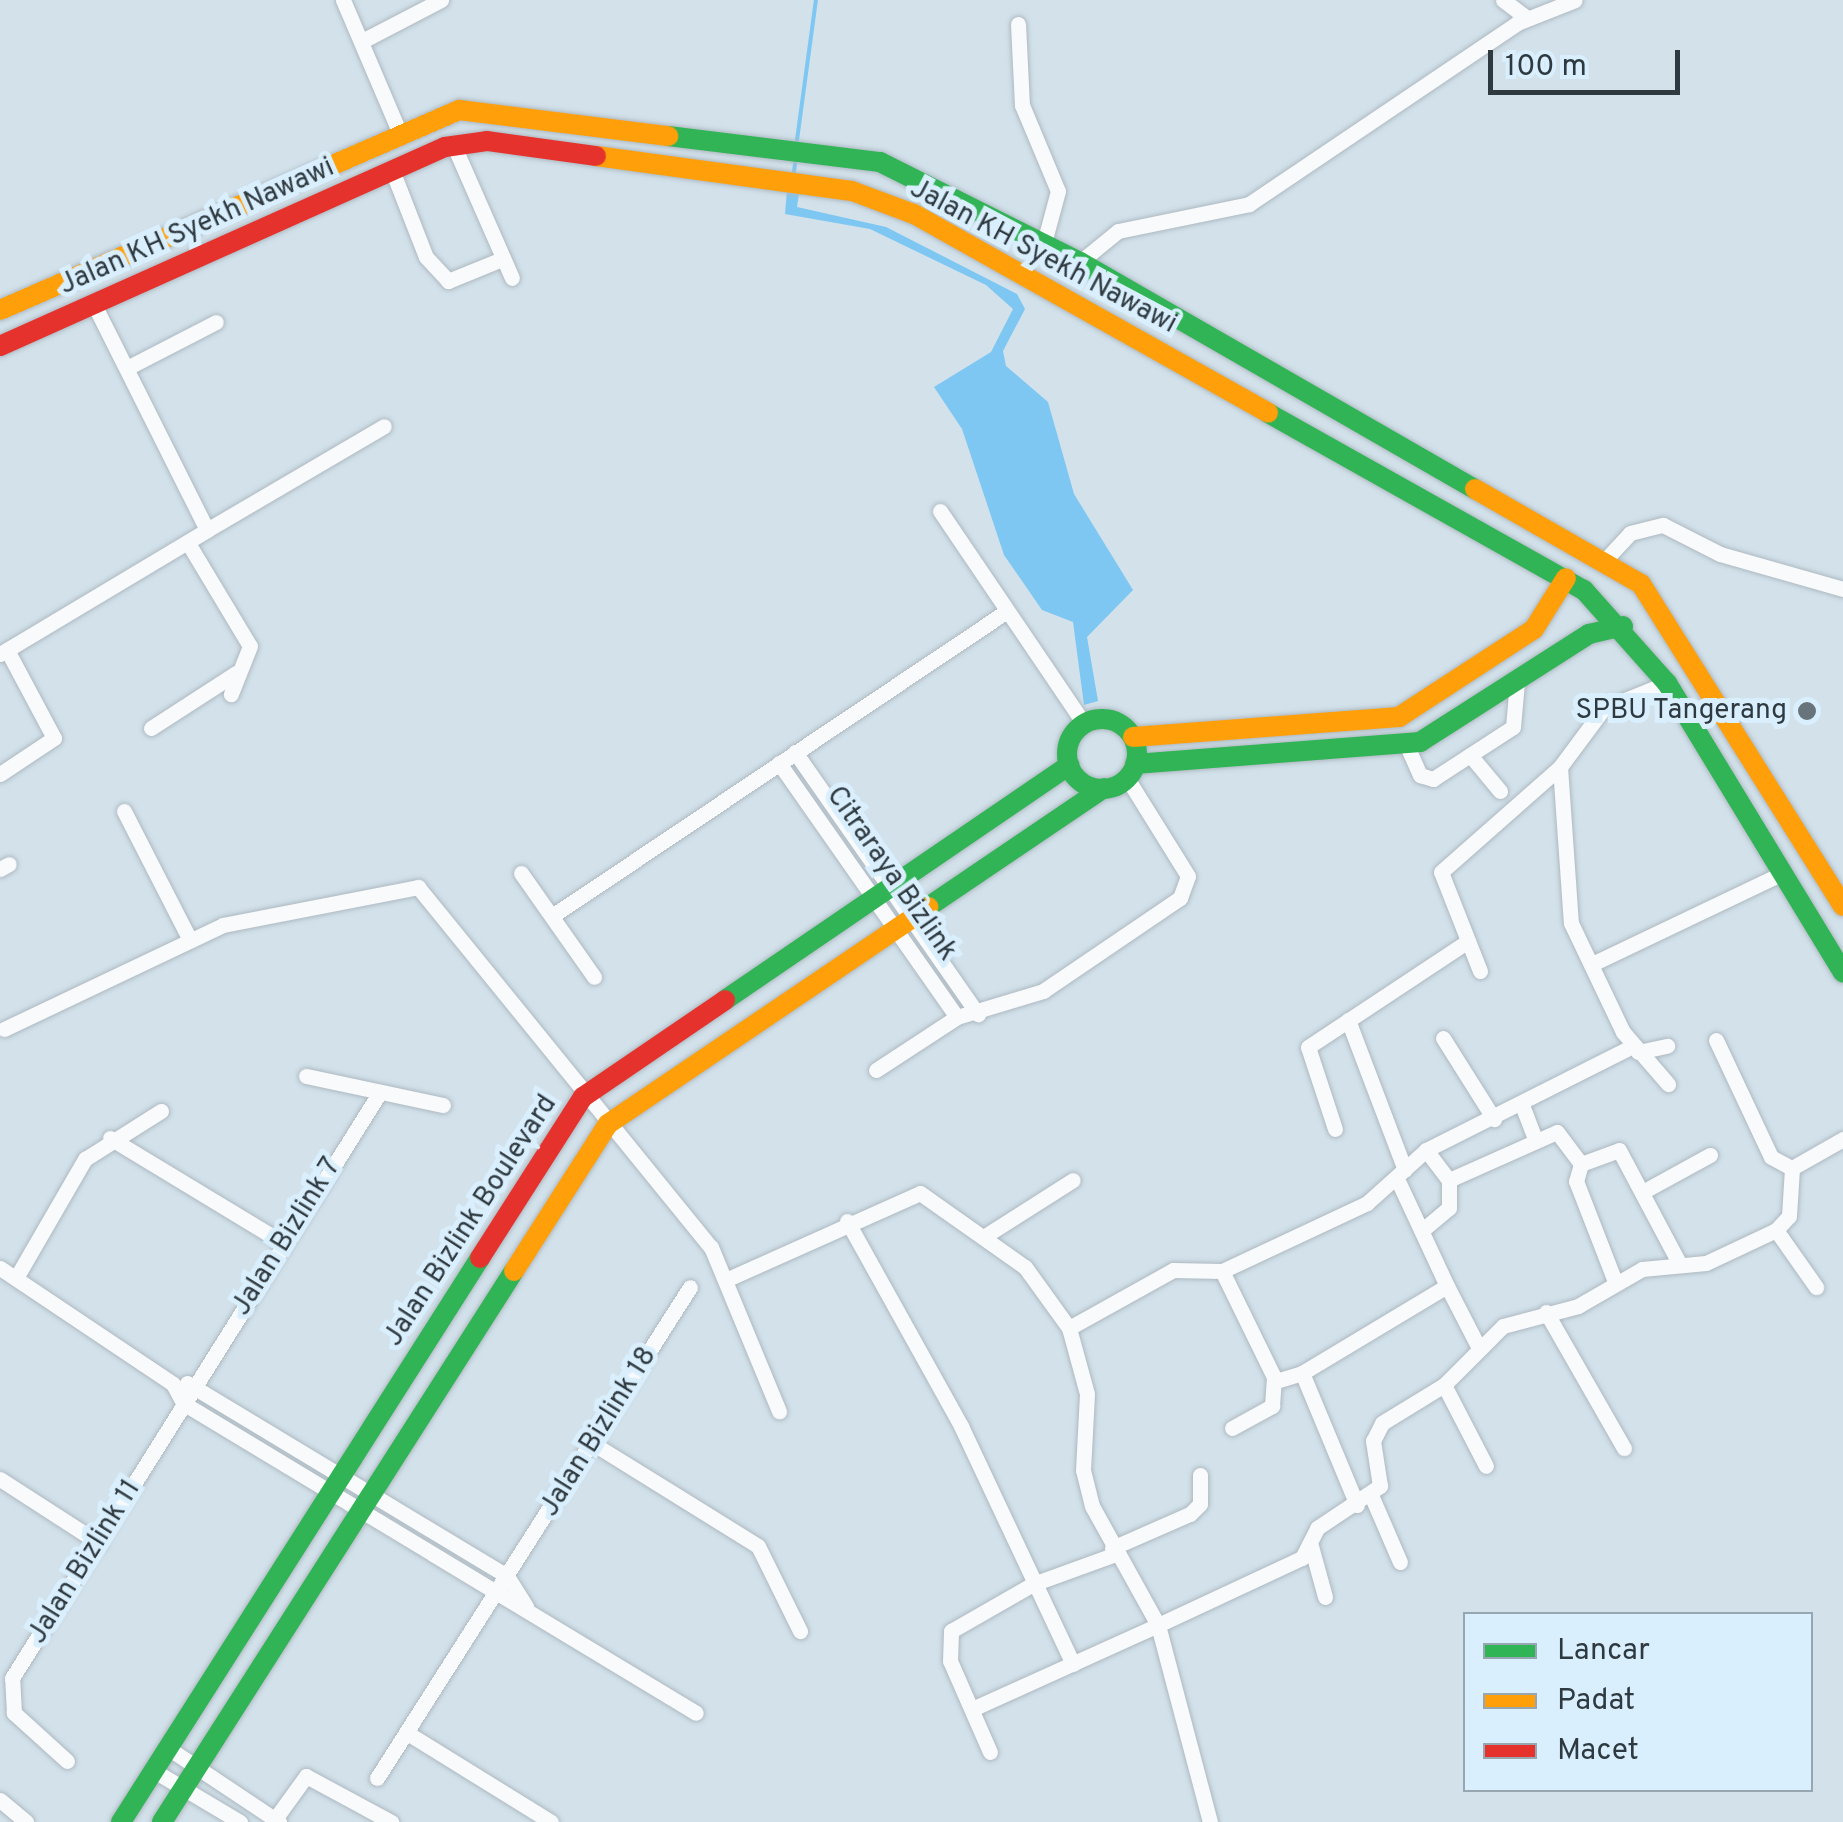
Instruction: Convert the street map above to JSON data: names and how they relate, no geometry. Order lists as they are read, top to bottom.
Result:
{
  "streets": {
    "main road": ["Jalan KH Syekh Nawawi", "Jalan Bizlink Boulevard"],
    "street": [
      "Citraraya Bizlink",
      "Jalan Bizlink 7",
      "Jalan Bizlink 18",
      "Jalan Bizlink 11"
    ]
  },
  "crossings": [
    ["Citraraya Bizlink", "Jalan Bizlink Boulevard"],
    ["Jalan Bizlink 7", "Jalan Bizlink 11"]
  ],
  "places": ["SPBU Tangerang"],
  "legend": ["Lancar", "Padat", "Macet"],
  "scale_bar": "100 m"
}
